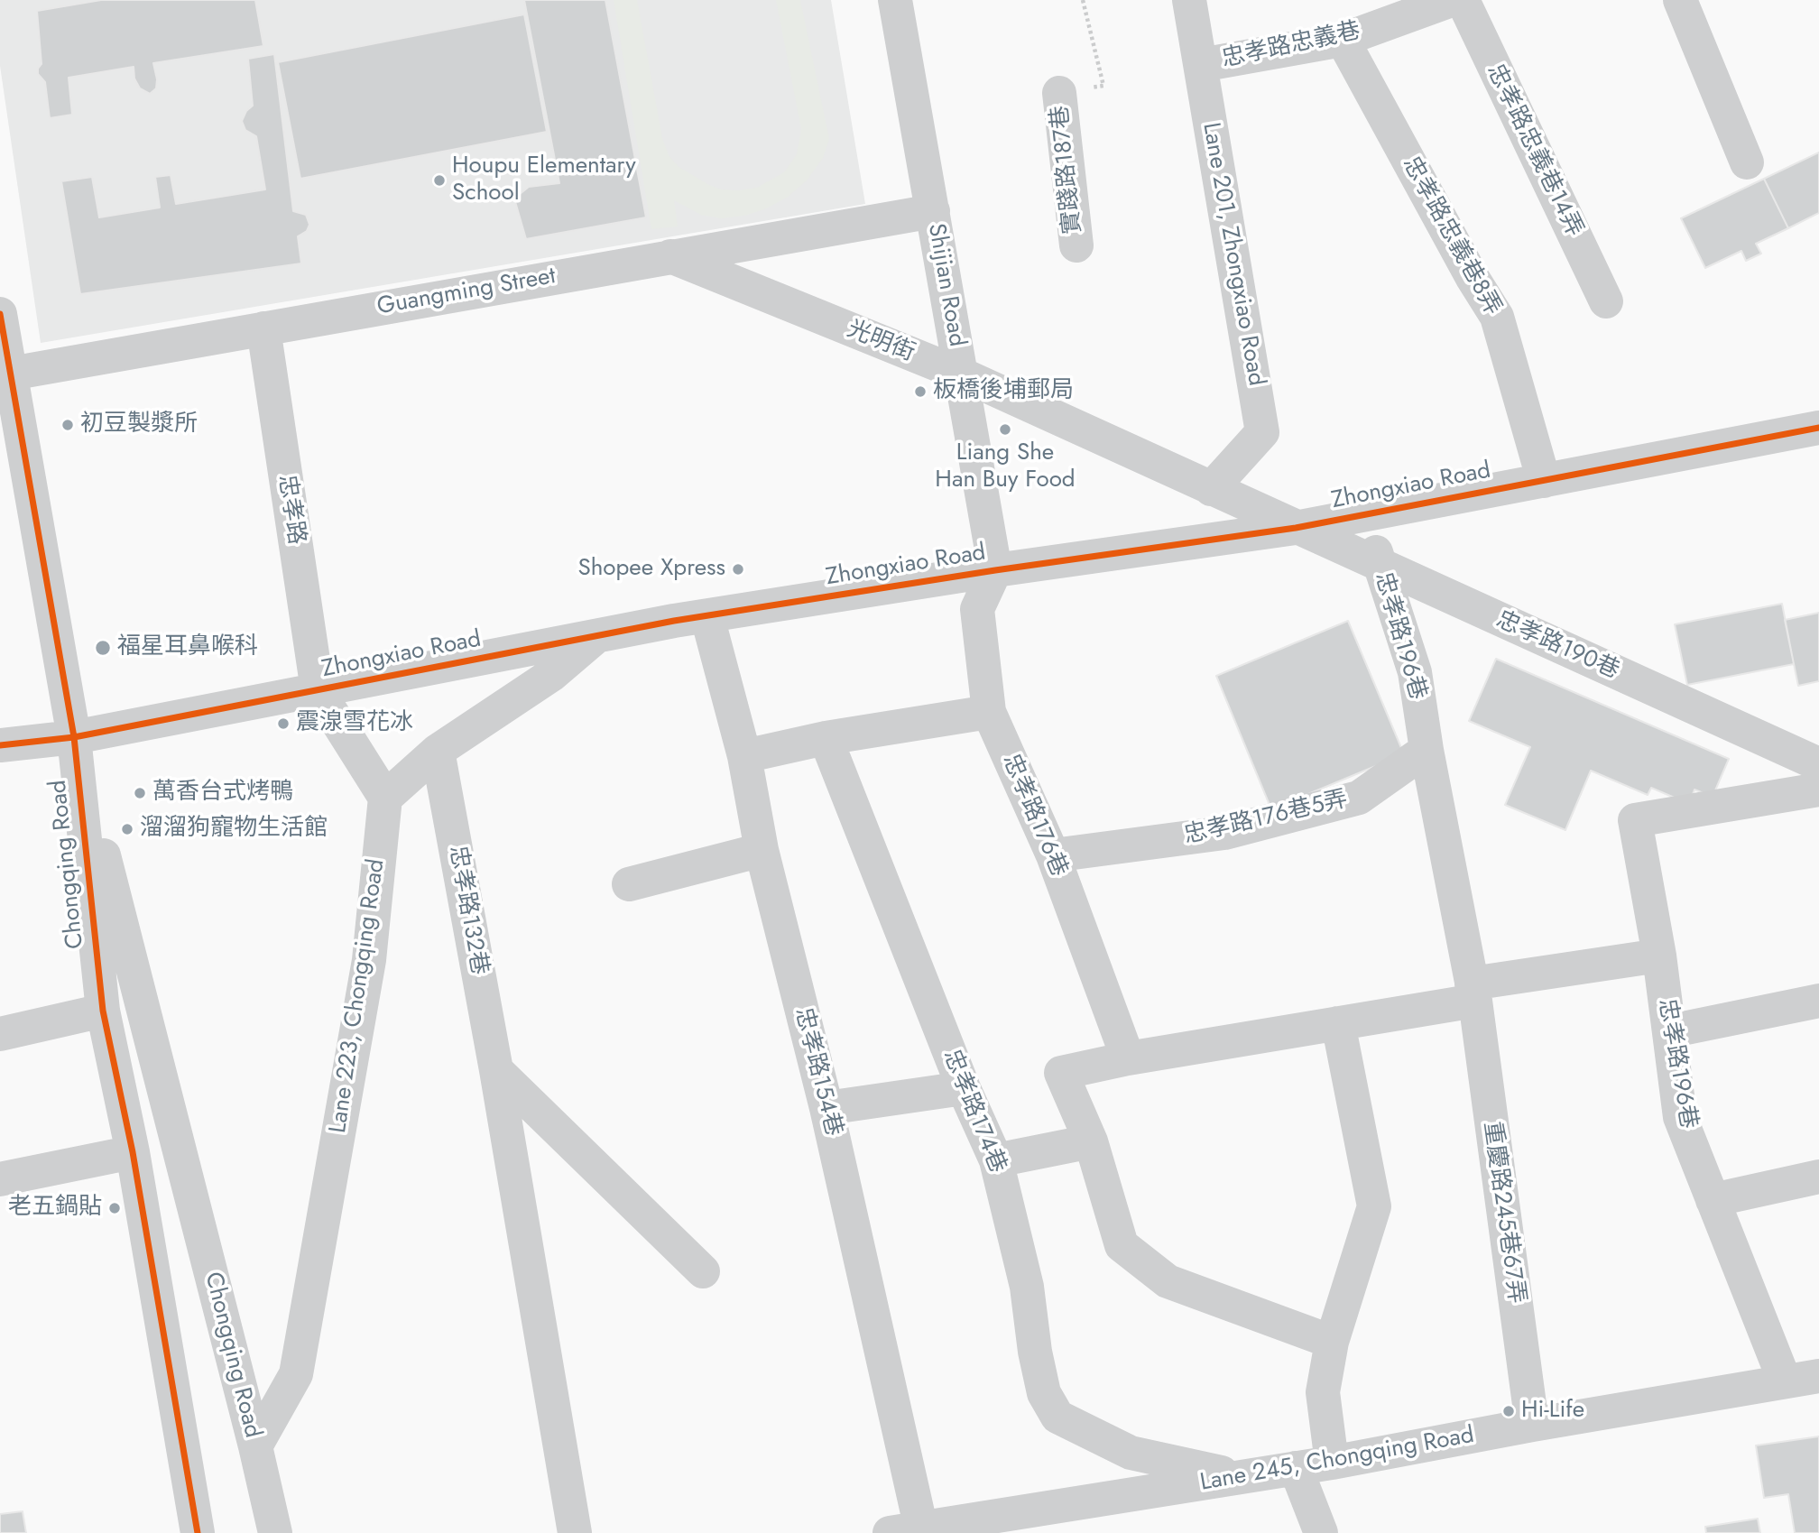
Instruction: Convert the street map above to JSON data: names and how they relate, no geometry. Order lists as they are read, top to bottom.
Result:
{
  "streets": {
    "street": [
      "忠孝路忠義巷",
      "忠孝路忠義巷14弄",
      "實踐路187巷",
      "忠孝路忠義巷8弄",
      "Lane 201, Zhongxiao Road",
      "Shijian Road",
      "Guangming Street",
      "光明街",
      "Zhongxiao Road",
      "忠孝路",
      "忠孝路196巷",
      "忠孝路190巷",
      "忠孝路176巷",
      "忠孝路176巷5弄",
      "Chongqing Road",
      "忠孝路132巷",
      "Lane 223, Chongqing Road",
      "忠孝路154巷",
      "忠孝路174巷",
      "重慶路245巷67弄",
      "Lane 245, Chongqing Road"
    ]
  },
  "crossings": [
    ["忠孝路忠義巷", "忠孝路忠義巷8弄"],
    ["忠孝路忠義巷", "Lane 201, Zhongxiao Road"],
    ["忠孝路忠義巷8弄", "Zhongxiao Road"],
    ["Lane 201, Zhongxiao Road", "光明街"],
    ["Shijian Road", "Guangming Street"],
    ["Shijian Road", "光明街"],
    ["Shijian Road", "Zhongxiao Road"],
    ["Shijian Road", "忠孝路176巷"],
    ["Guangming Street", "光明街"],
    ["Guangming Street", "忠孝路"],
    ["Guangming Street", "Chongqing Road"],
    ["光明街", "Zhongxiao Road"],
    ["光明街", "忠孝路190巷"],
    ["Zhongxiao Road", "忠孝路"],
    ["Zhongxiao Road", "忠孝路196巷"],
    ["Zhongxiao Road", "忠孝路190巷"],
    ["Zhongxiao Road", "忠孝路176巷"],
    ["Zhongxiao Road", "Chongqing Road"],
    ["Zhongxiao Road", "忠孝路154巷"],
    ["忠孝路196巷", "忠孝路190巷"],
    ["忠孝路196巷", "忠孝路176巷5弄"],
    ["忠孝路196巷", "重慶路245巷67弄"],
    ["忠孝路196巷", "Lane 245, Chongqing Road"],
    ["忠孝路176巷", "忠孝路176巷5弄"],
    ["Chongqing Road", "Lane 223, Chongqing Road"],
    ["忠孝路154巷", "Lane 245, Chongqing Road"],
    ["忠孝路174巷", "Lane 245, Chongqing Road"],
    ["重慶路245巷67弄", "Lane 245, Chongqing Road"]
  ],
  "places": [
    "Houpu Elementary School",
    "板橋後埔郵局",
    "初豆製漿所",
    "Liang She Han Buy Food",
    "Shopee Xpress",
    "福星耳鼻喉科",
    "震湶雪花冰",
    "萬香台式烤鴨",
    "溜溜狗寵物生活館",
    "老五鍋貼",
    "Hi-Life"
  ]
}
